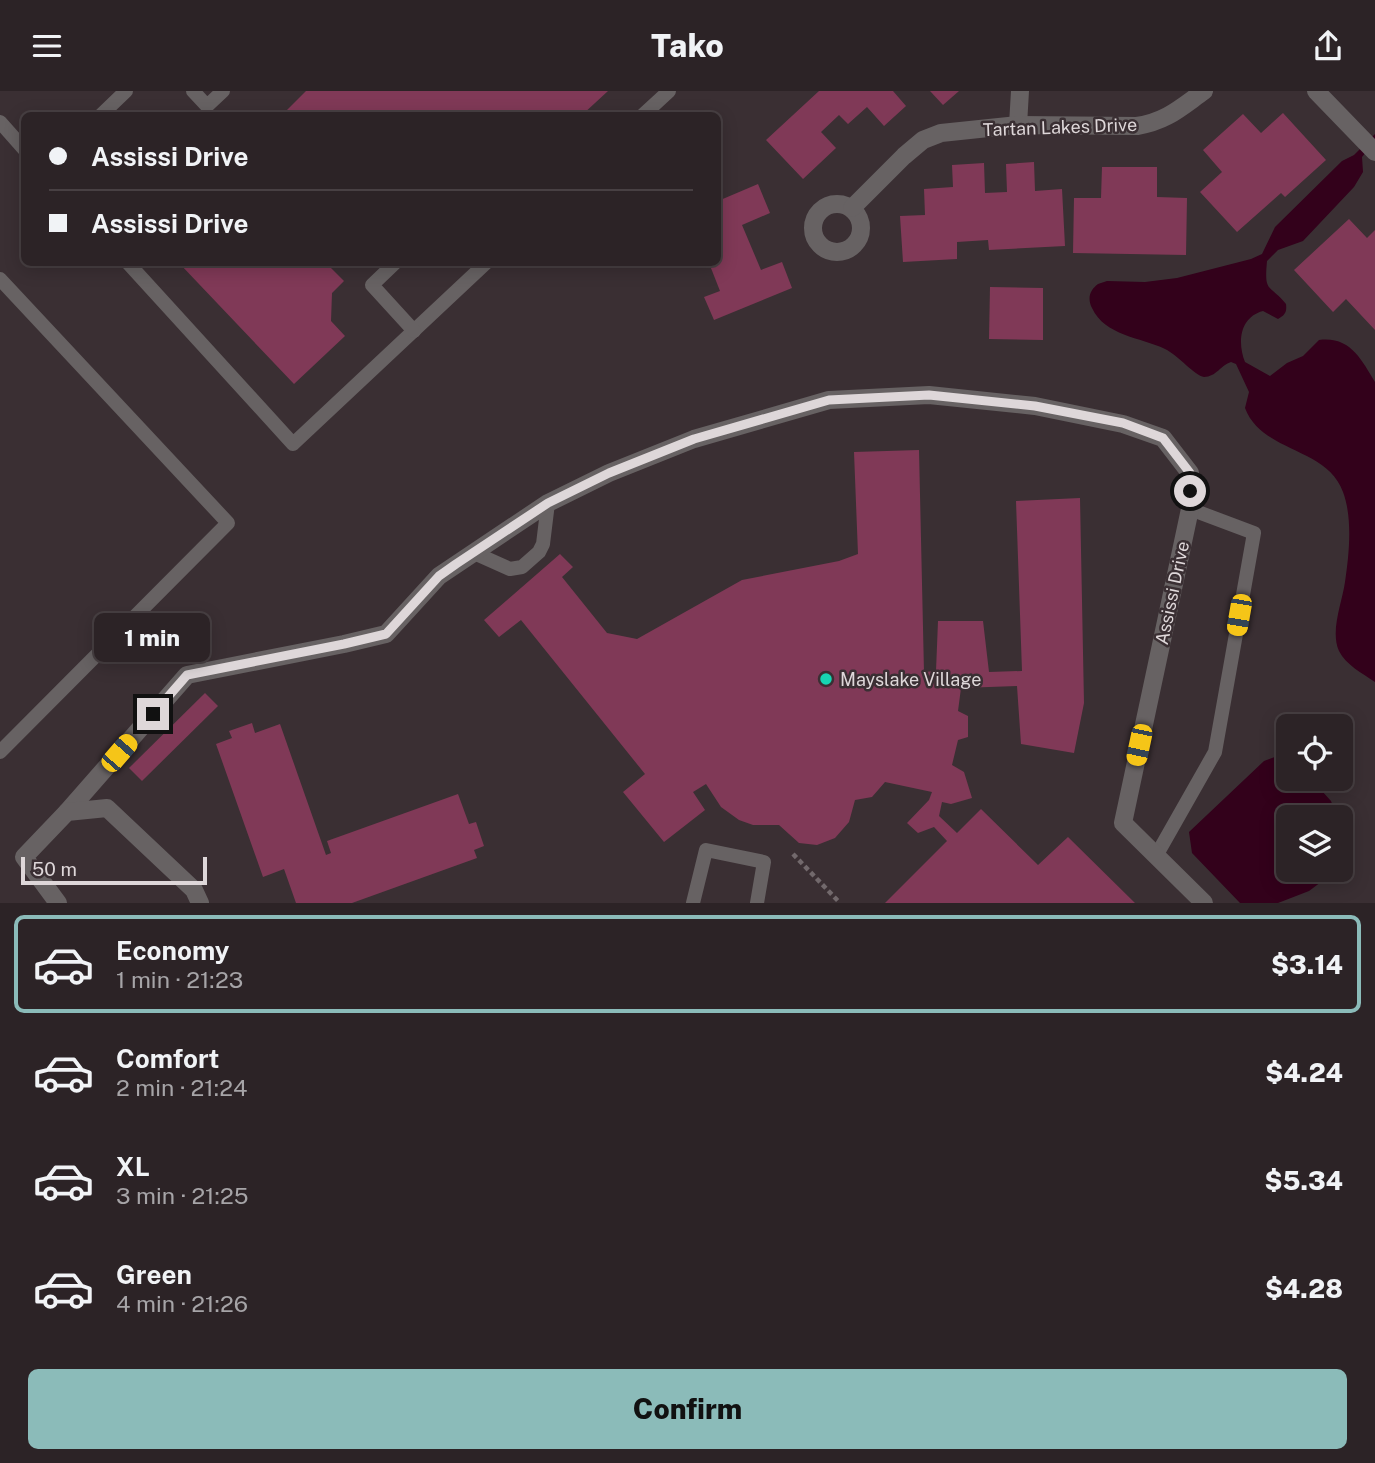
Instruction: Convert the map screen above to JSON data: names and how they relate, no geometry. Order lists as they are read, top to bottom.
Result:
{
  "streets": {
    "street": ["Tartan Lakes Drive", "Assissi Drive"]
  },
  "places": ["Mayslake Village"],
  "scale_bar": "50 m",
  "page": {
    "header": "Tako",
    "banner": ["Assissi Drive", "Assissi Drive"],
    "bubble": "1 min",
    "scale": "50 m",
    "list": [
      {
        "name": "Economy",
        "note": "1 min · 21:23",
        "value": "$3.14"
      },
      {
        "name": "Comfort",
        "note": "2 min · 21:24",
        "value": "$4.24"
      },
      {
        "name": "XL",
        "note": "3 min · 21:25",
        "value": "$5.34"
      },
      {
        "name": "Green",
        "note": "4 min · 21:26",
        "value": "$4.28"
      }
    ],
    "buttons": "Confirm"
  }
}
